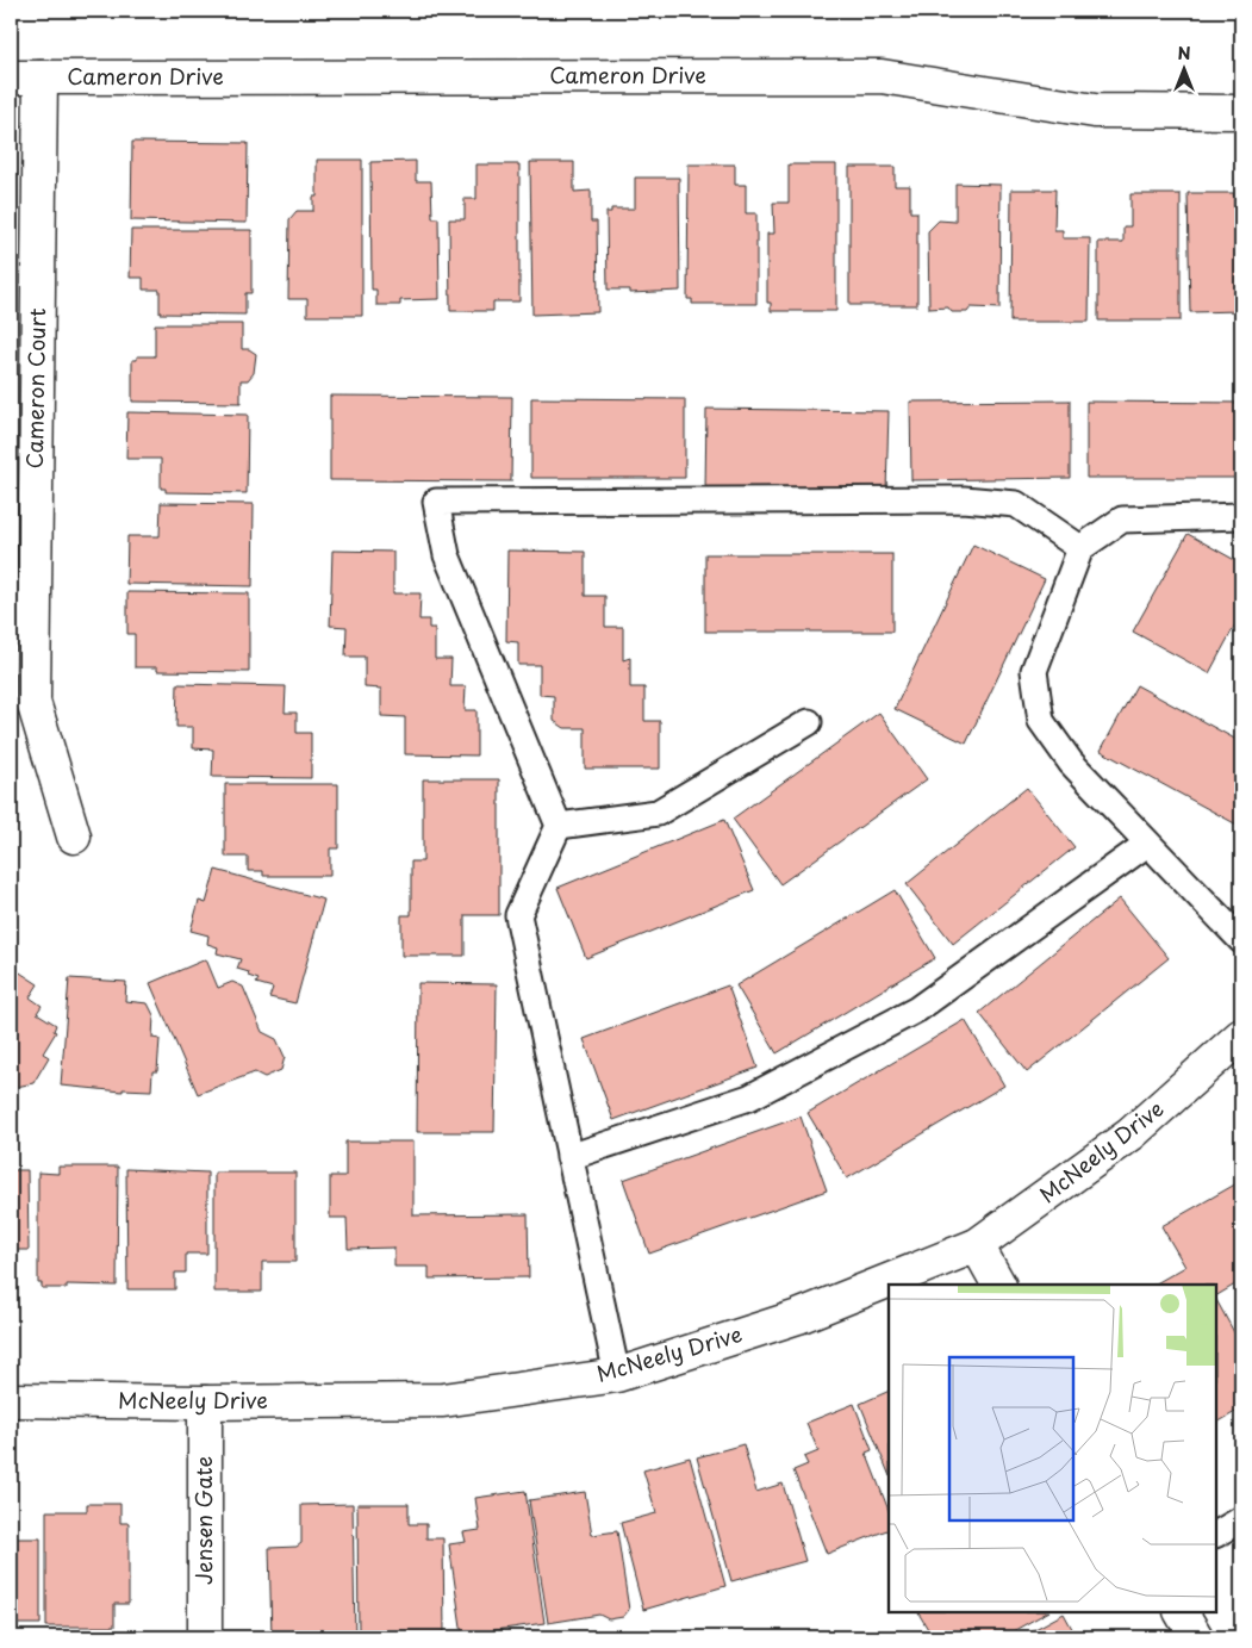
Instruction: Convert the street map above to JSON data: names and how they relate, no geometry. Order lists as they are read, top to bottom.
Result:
{
  "streets": {
    "street": [
      "Cameron Drive",
      "Cameron Court",
      "McNeely Drive",
      "Jensen Gate"
    ]
  },
  "crossings": [
    ["Cameron Drive", "Cameron Court"],
    ["McNeely Drive", "Jensen Gate"]
  ],
  "north": "top"
}
